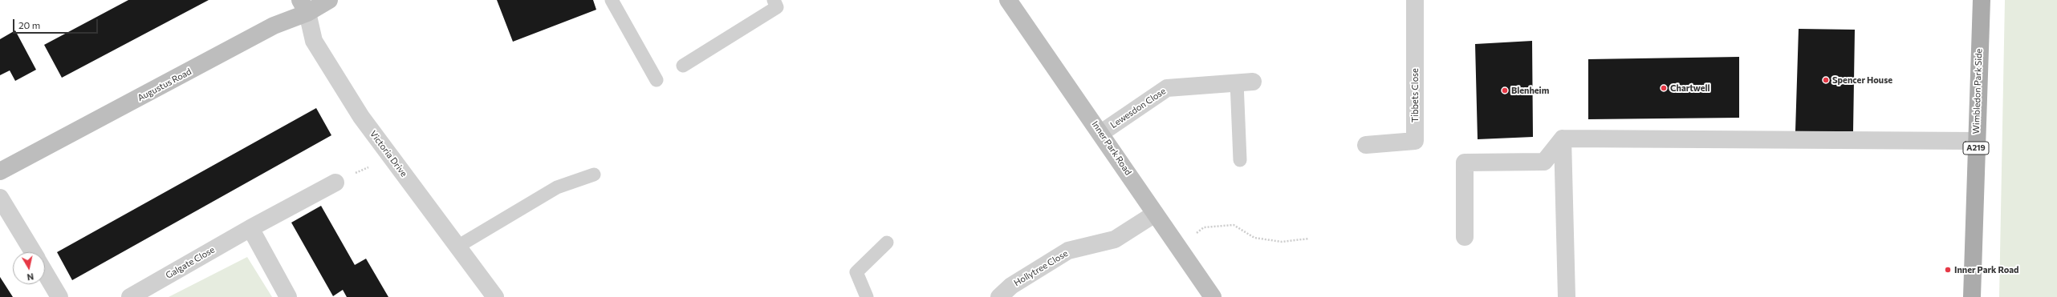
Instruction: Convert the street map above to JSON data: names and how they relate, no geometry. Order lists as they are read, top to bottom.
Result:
{
  "streets": {
    "main road": ["Wimbledon Park Side", "A219"],
    "street": [
      "Augustus Road",
      "Tibbets Close",
      "Lewesdon Close",
      "Inner Park Road",
      "Victoria Drive",
      "Galgate Close",
      "Hollytree Close"
    ]
  },
  "crossings": [
    ["Augustus Road", "Victoria Drive"],
    ["Lewesdon Close", "Inner Park Road"],
    ["Inner Park Road", "Hollytree Close"]
  ],
  "places": [
    "Spencer House",
    "Chartwell",
    "Blenheim",
    "Inner Park Road"
  ],
  "scale_bar": "20 m",
  "north": "bottom"
}
